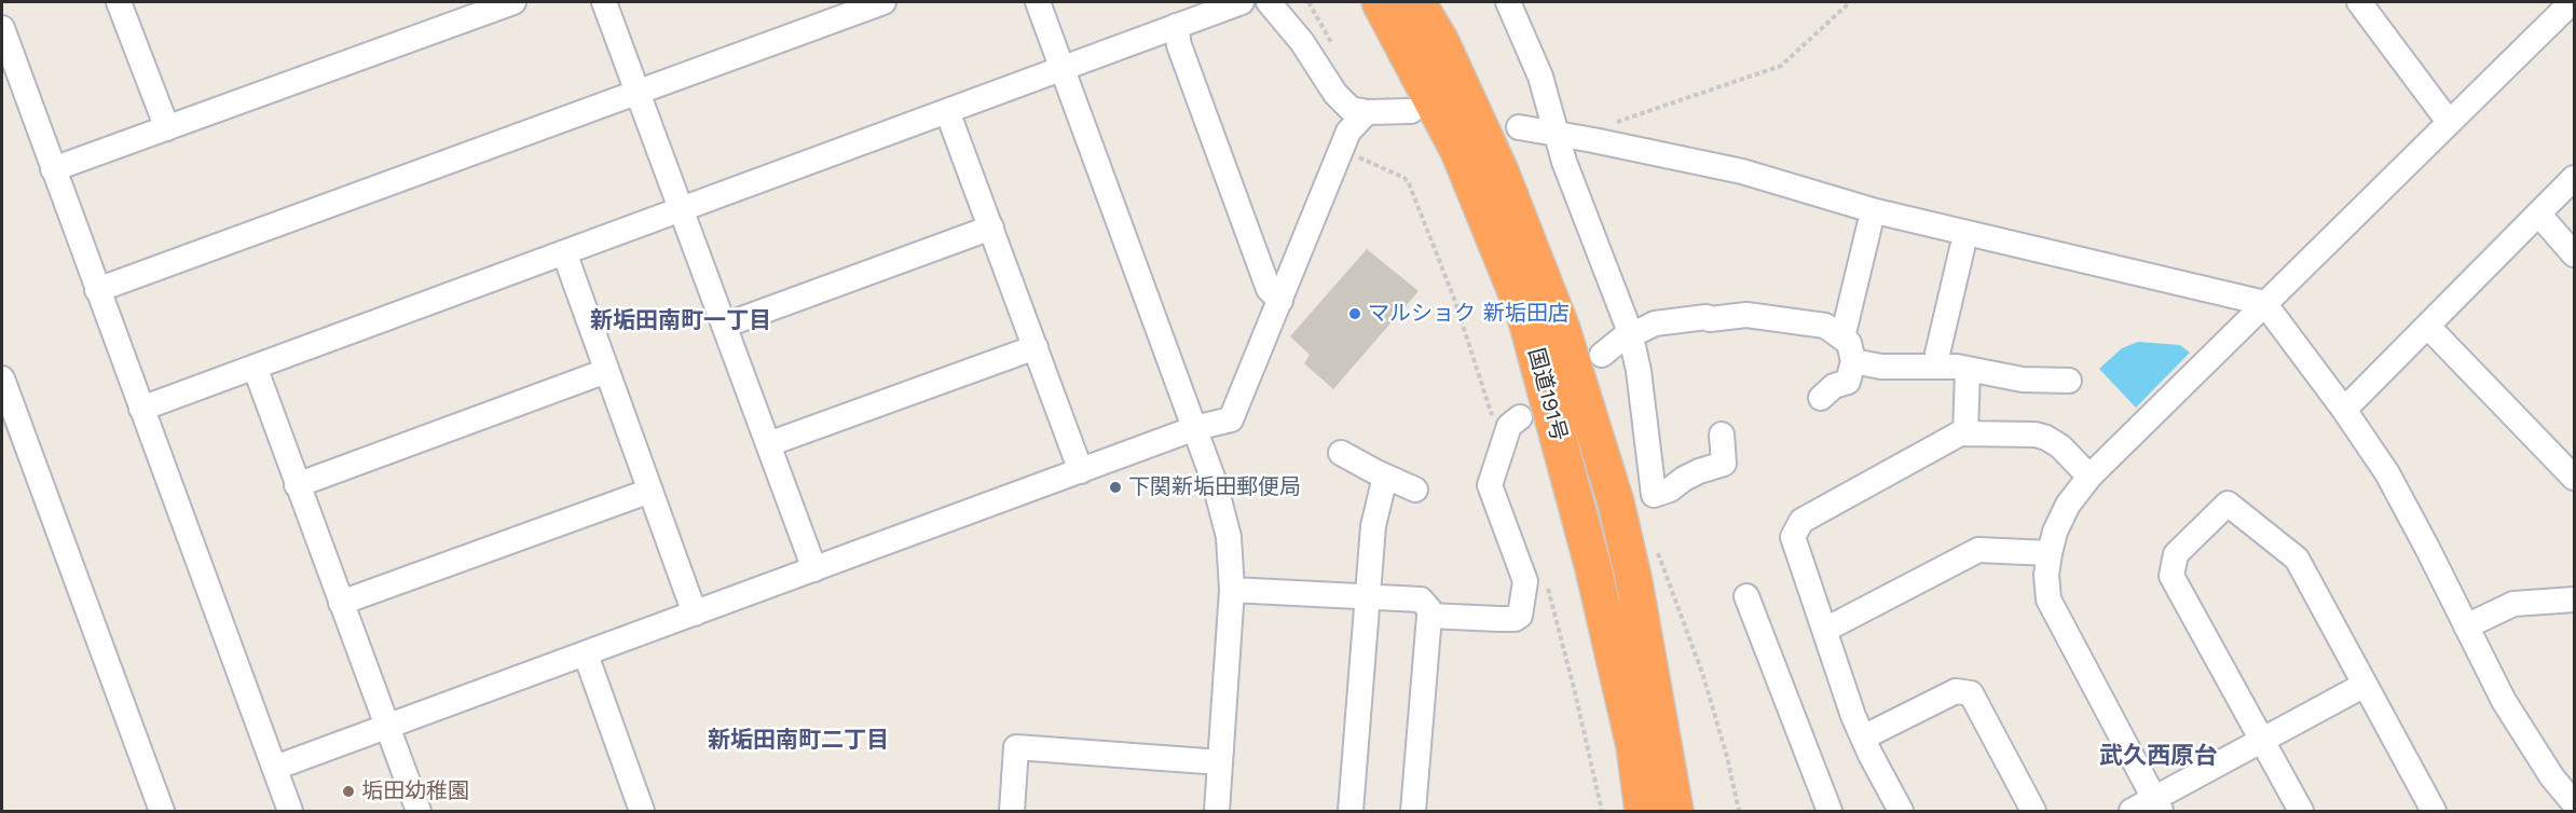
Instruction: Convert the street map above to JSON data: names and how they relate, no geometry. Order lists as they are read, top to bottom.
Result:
{
  "streets": {
    "highway": ["国道191号"]
  },
  "districts": ["新垢田南町一丁目", "新垢田南町二丁目", "武久西原台"],
  "places": ["マルショク 新垢田店", "下関新垢田郵便局", "垢田幼稚園"]
}
